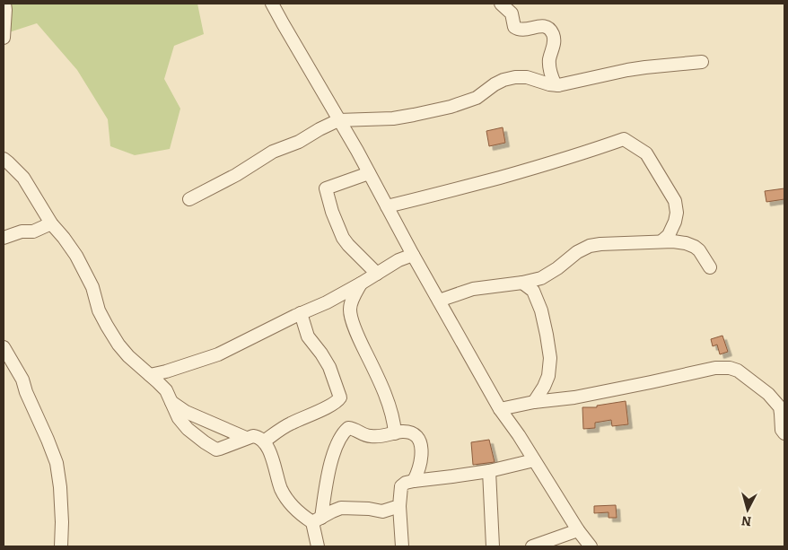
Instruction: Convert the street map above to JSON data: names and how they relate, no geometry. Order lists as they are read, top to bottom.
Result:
{
  "north": "bottom"
}
